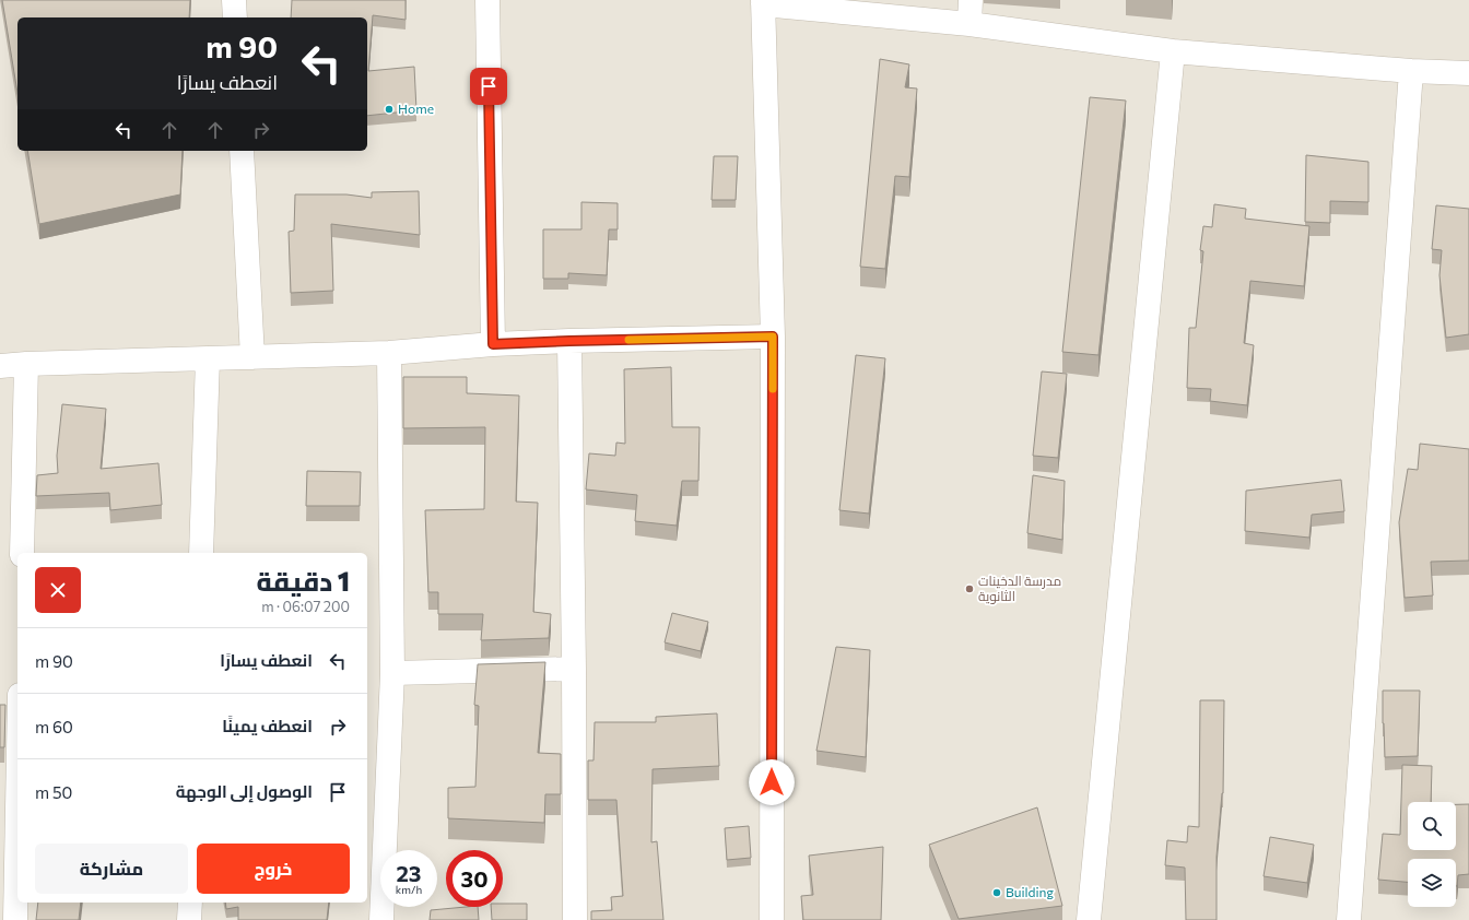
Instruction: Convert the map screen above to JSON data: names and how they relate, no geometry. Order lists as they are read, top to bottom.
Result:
{
  "places": ["Home", "مدرسة الدخينات الثانوية", "Building"],
  "page": {
    "turn": ["90 m", "انعطف يسارًا"],
    "heading": ["1 دقيقة", "200 m · 06:07"],
    "list": [
      {
        "name": "انعطف يسارًا",
        "value": "90 m"
      },
      {
        "name": "انعطف يمينًا",
        "value": "60 m"
      },
      {
        "name": "الوصول إلى الوجهة",
        "value": "50 m"
      }
    ],
    "buttons": ["خروج", "مشاركة"],
    "speed": "23 km/h",
    "limit": "30"
  }
}
